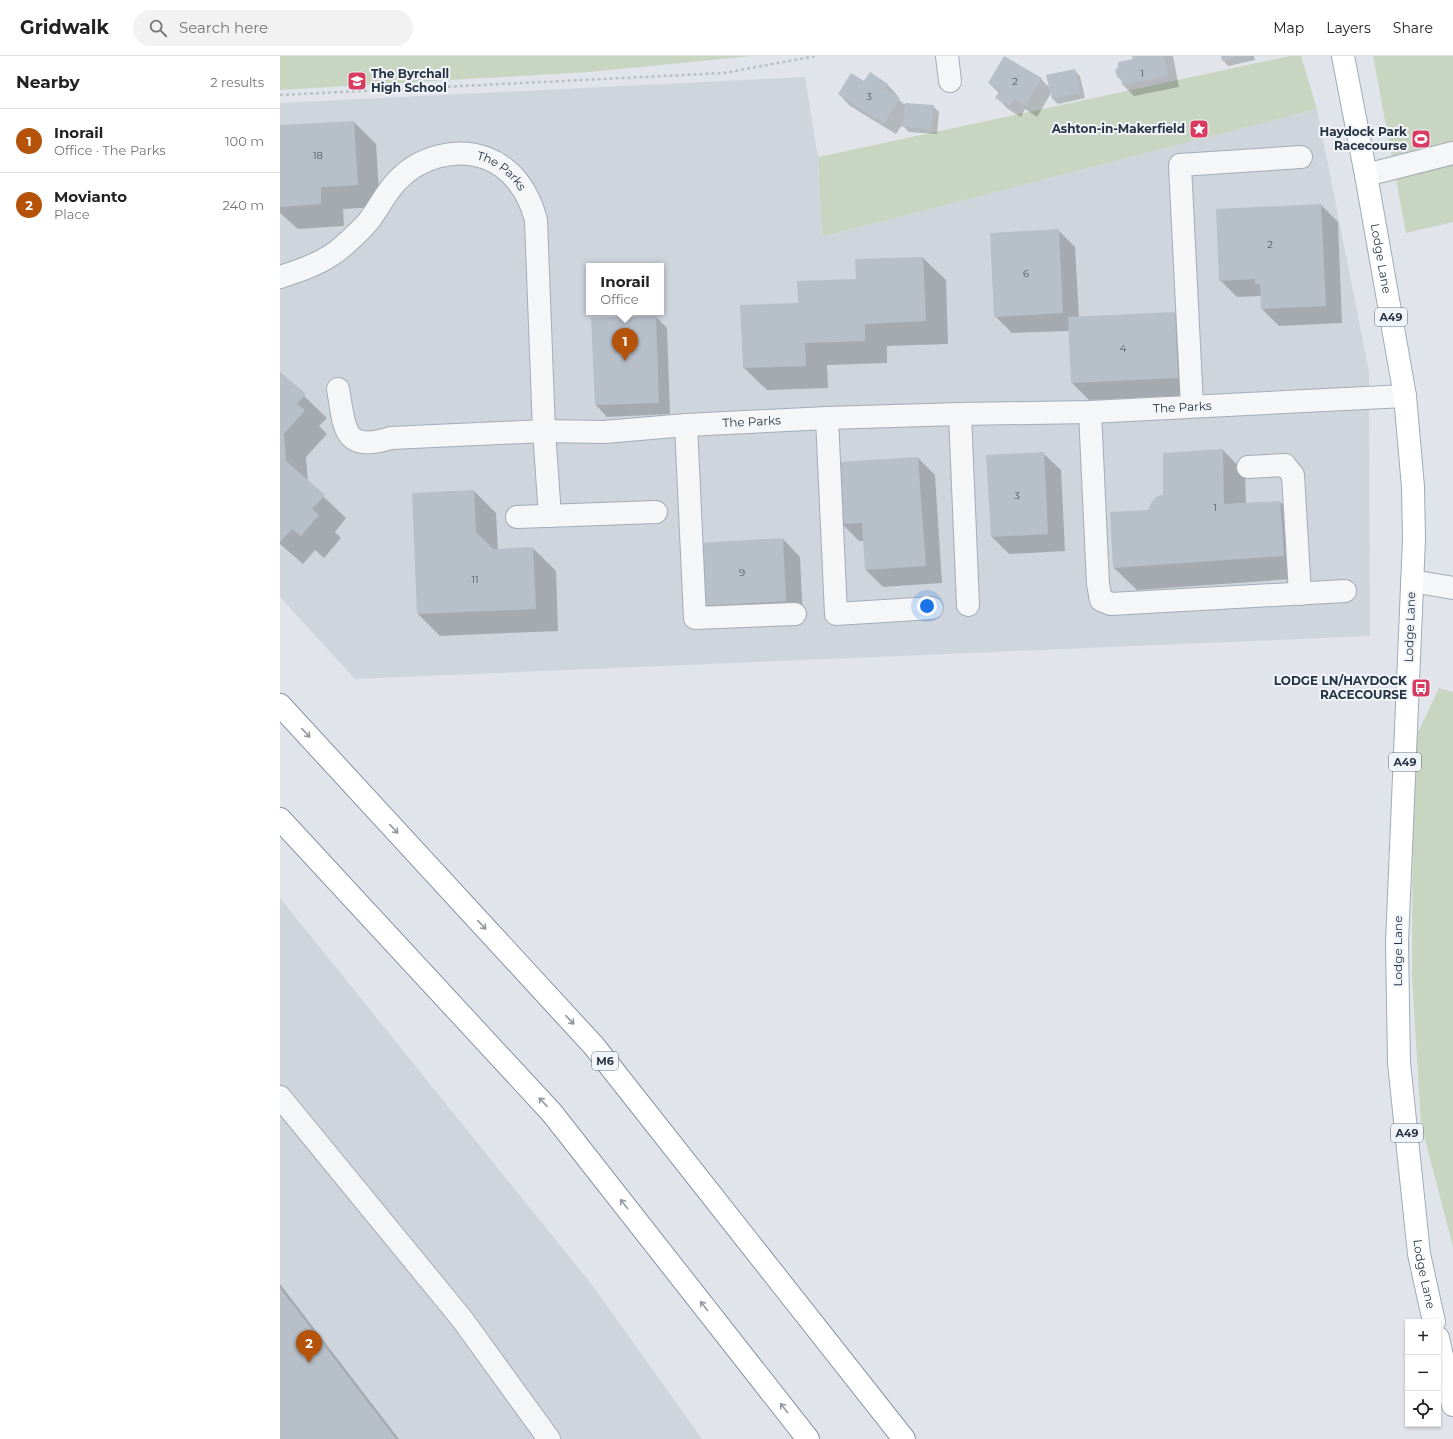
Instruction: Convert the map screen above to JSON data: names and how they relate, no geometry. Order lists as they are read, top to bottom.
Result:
{
  "streets": {
    "main road": ["Lodge Lane", "A49", "M6"],
    "street": ["The Parks"]
  },
  "crossings": [
    ["The Parks", "Lodge Lane"]
  ],
  "places": {
    "school or university": ["The Byrchall High School"],
    "place": ["Ashton-in-Makerfield"],
    "sports": ["Haydock Park Racecourse"],
    "bus stop": ["LODGE LN/HAYDOCK RACECOURSE"]
  },
  "house_numbers": [
    "1",
    "2",
    "3",
    "18",
    "2",
    "6",
    "4",
    "3",
    "1",
    "9",
    "11"
  ],
  "page": {
    "header": "Gridwalk",
    "search": "Search here",
    "nav": ["Map", "Layers", "Share"],
    "heading": ["Nearby", "2 results"],
    "list": [
      {
        "mark": "1",
        "name": "Inorail",
        "note": "Office · The Parks",
        "value": "100 m"
      },
      {
        "mark": "2",
        "name": "Movianto",
        "note": "Place",
        "value": "240 m"
      }
    ],
    "popup": ["Inorail", "Office"],
    "pins": ["1", "2"],
    "map_buttons": ["+", "−"]
  }
}
